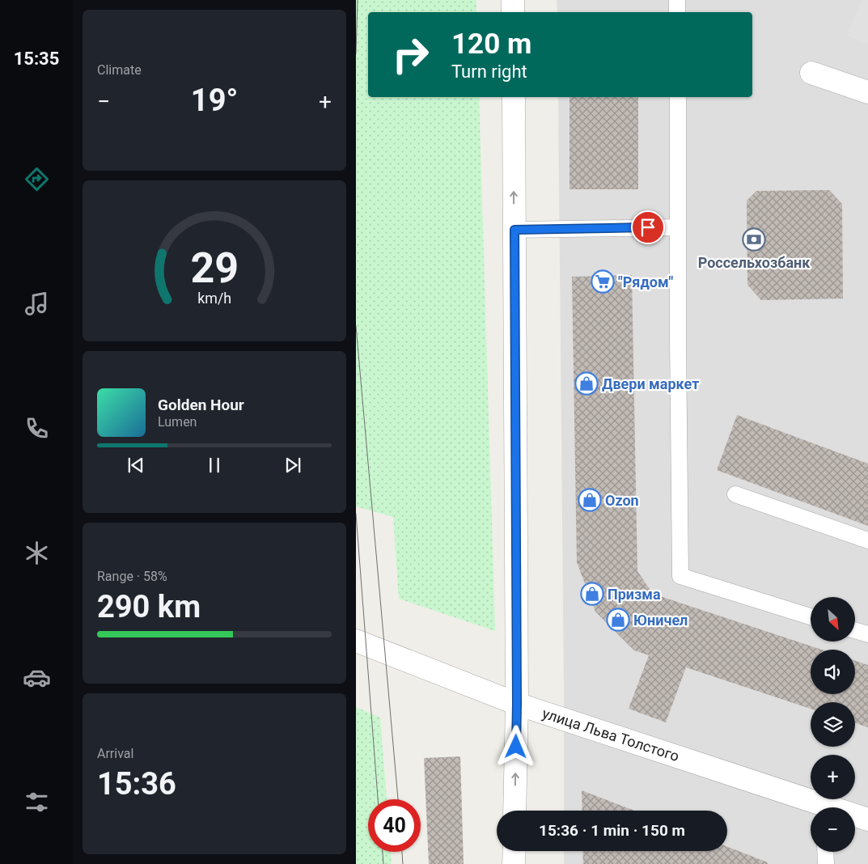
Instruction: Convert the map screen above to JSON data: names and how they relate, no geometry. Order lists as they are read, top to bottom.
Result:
{
  "streets": {
    "street": ["улица Льва Толстого"]
  },
  "places": {
    "bank": ["Россельхозбанк"],
    "supermarket": ["\"Рядом\""],
    "shop": [
      "Двери маркет",
      "Ozon",
      "Призма",
      "Юничел"
    ]
  },
  "north": "bottom right",
  "page": {
    "tabs": "15:35",
    "tile": [
      "Climate",
      ["Range · 58%", "290 km"],
      ["Arrival", "15:36"]
    ],
    "turn": ["120 m", "Turn right"],
    "heat": ["−", "19°", "+"],
    "song": ["Golden Hour", "Lumen"],
    "map_buttons": ["+", "−"],
    "limit": "40",
    "trip": "15:36 · 1 min · 150 m",
    "gauge": ["29", "km/h"]
  }
}
